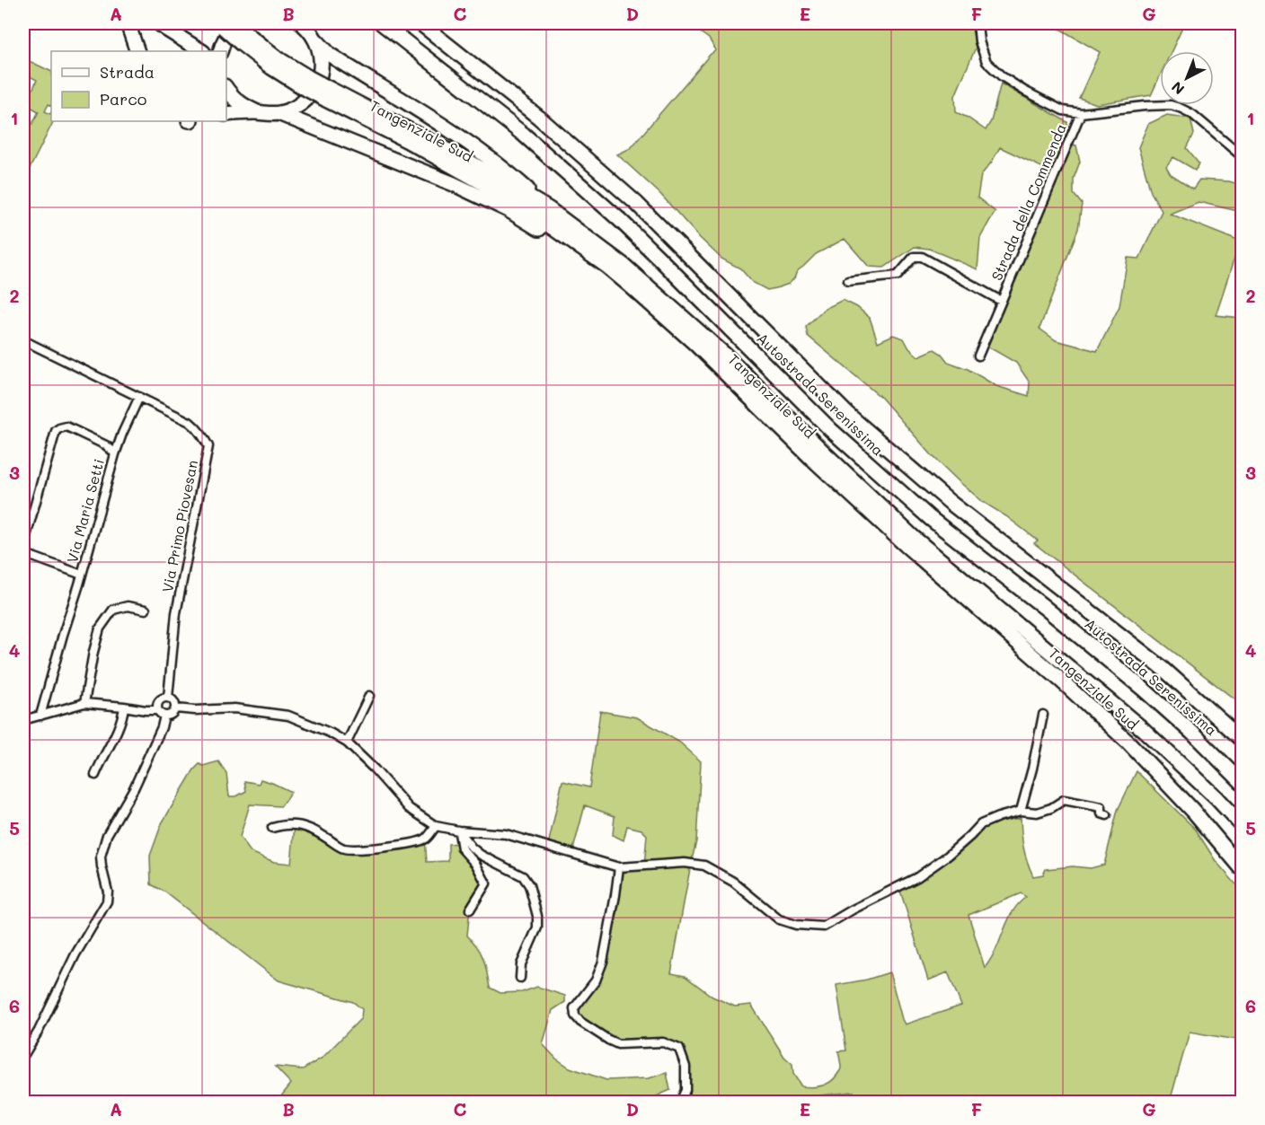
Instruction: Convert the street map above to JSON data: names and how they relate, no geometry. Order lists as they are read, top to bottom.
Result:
{
  "streets": {
    "highway": ["Tangenziale Sud", "Autostrada Serenissima"],
    "street": ["Strada della Commenda", "Via Maria Setti", "Via Primo Piovesan"]
  },
  "crossings": [
    ["Via Maria Setti", "Via Primo Piovesan"]
  ],
  "legend": ["Strada", "Parco"],
  "north": "bottom left",
  "grid": {
    "columns": [
      "A",
      "B",
      "C",
      "D",
      "E",
      "F",
      "G"
    ],
    "rows": [
      "1",
      "2",
      "3",
      "4",
      "5",
      "6"
    ]
  }
}
